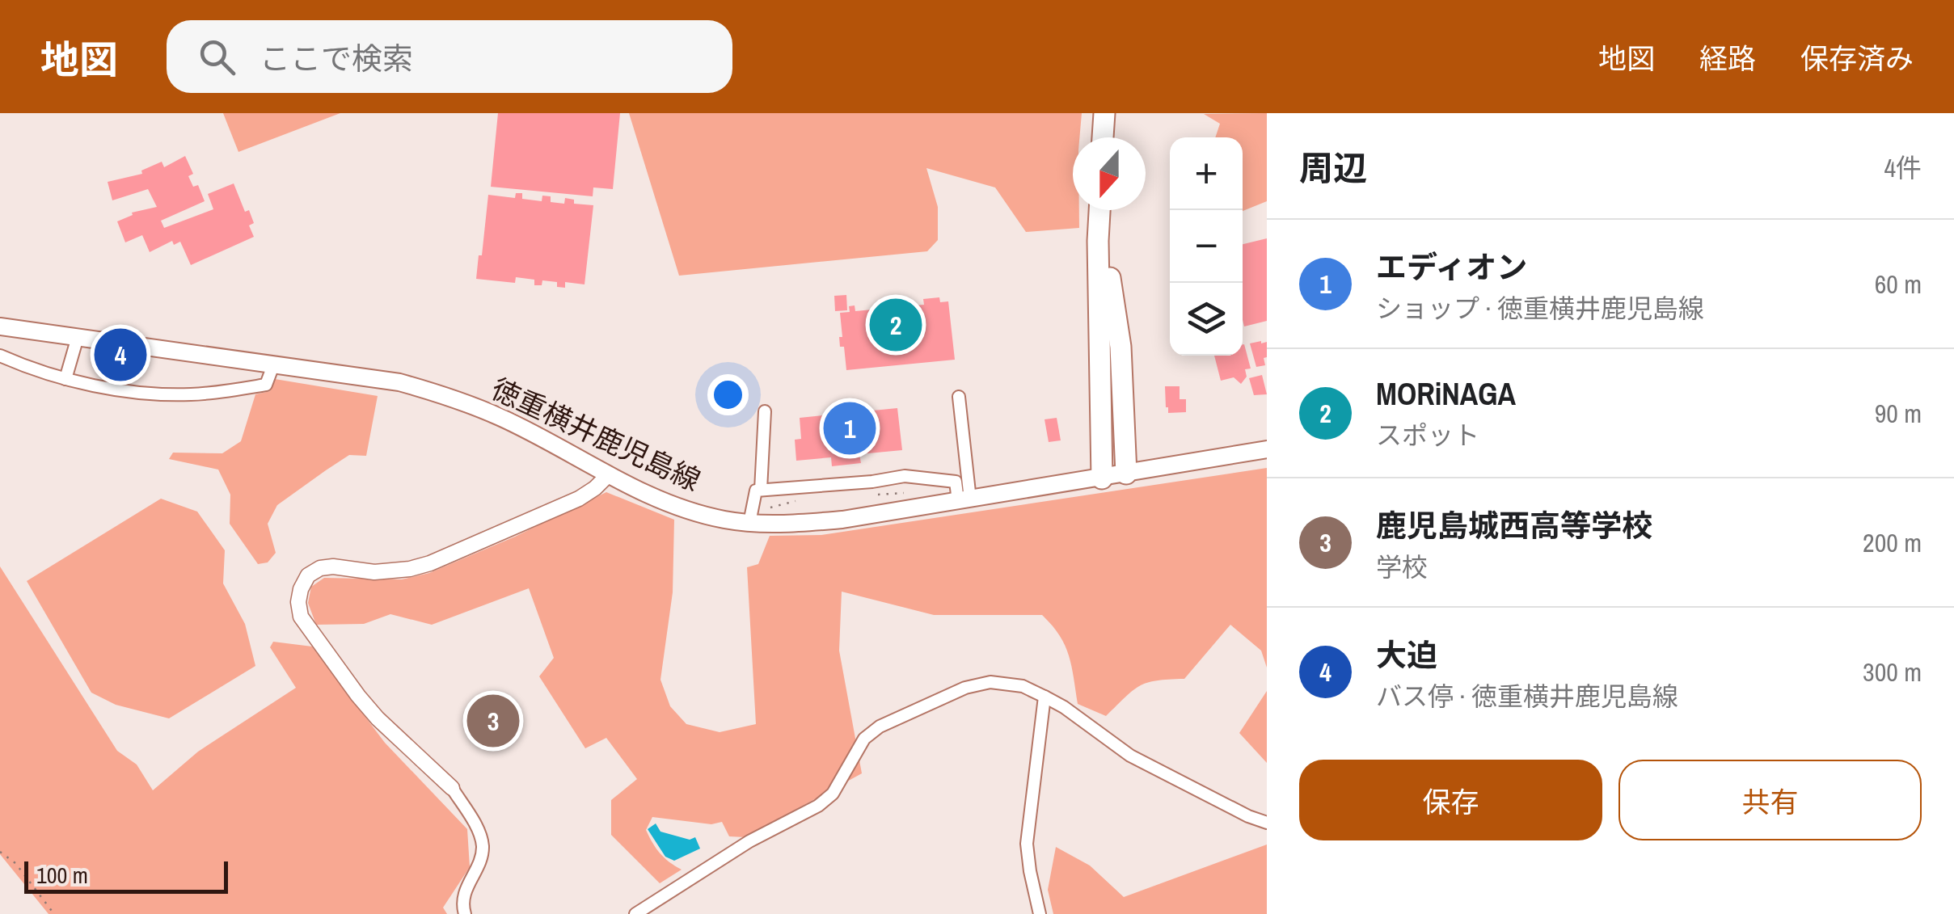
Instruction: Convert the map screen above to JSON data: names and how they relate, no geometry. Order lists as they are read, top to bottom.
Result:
{
  "streets": {
    "main road": ["徳重横井鹿児島線"]
  },
  "scale_bar": "100 m",
  "north": "bottom",
  "page": {
    "header": "地図",
    "search": "ここで検索",
    "nav": ["地図", "経路", "保存済み"],
    "heading": ["周辺", "4件"],
    "map_buttons": ["+", "−"],
    "list": [
      {
        "mark": "1",
        "name": "エディオン",
        "note": "ショップ · 徳重横井鹿児島線",
        "value": "60 m"
      },
      {
        "mark": "2",
        "name": "MORiNAGA",
        "note": "スポット",
        "value": "90 m"
      },
      {
        "mark": "3",
        "name": "鹿児島城西高等学校",
        "note": "学校",
        "value": "200 m"
      },
      {
        "mark": "4",
        "name": "大迫",
        "note": "バス停 · 徳重横井鹿児島線",
        "value": "300 m"
      }
    ],
    "pins": [
      "2",
      "4",
      "1",
      "3"
    ],
    "buttons": ["保存", "共有"],
    "scale": "100 m"
  }
}
